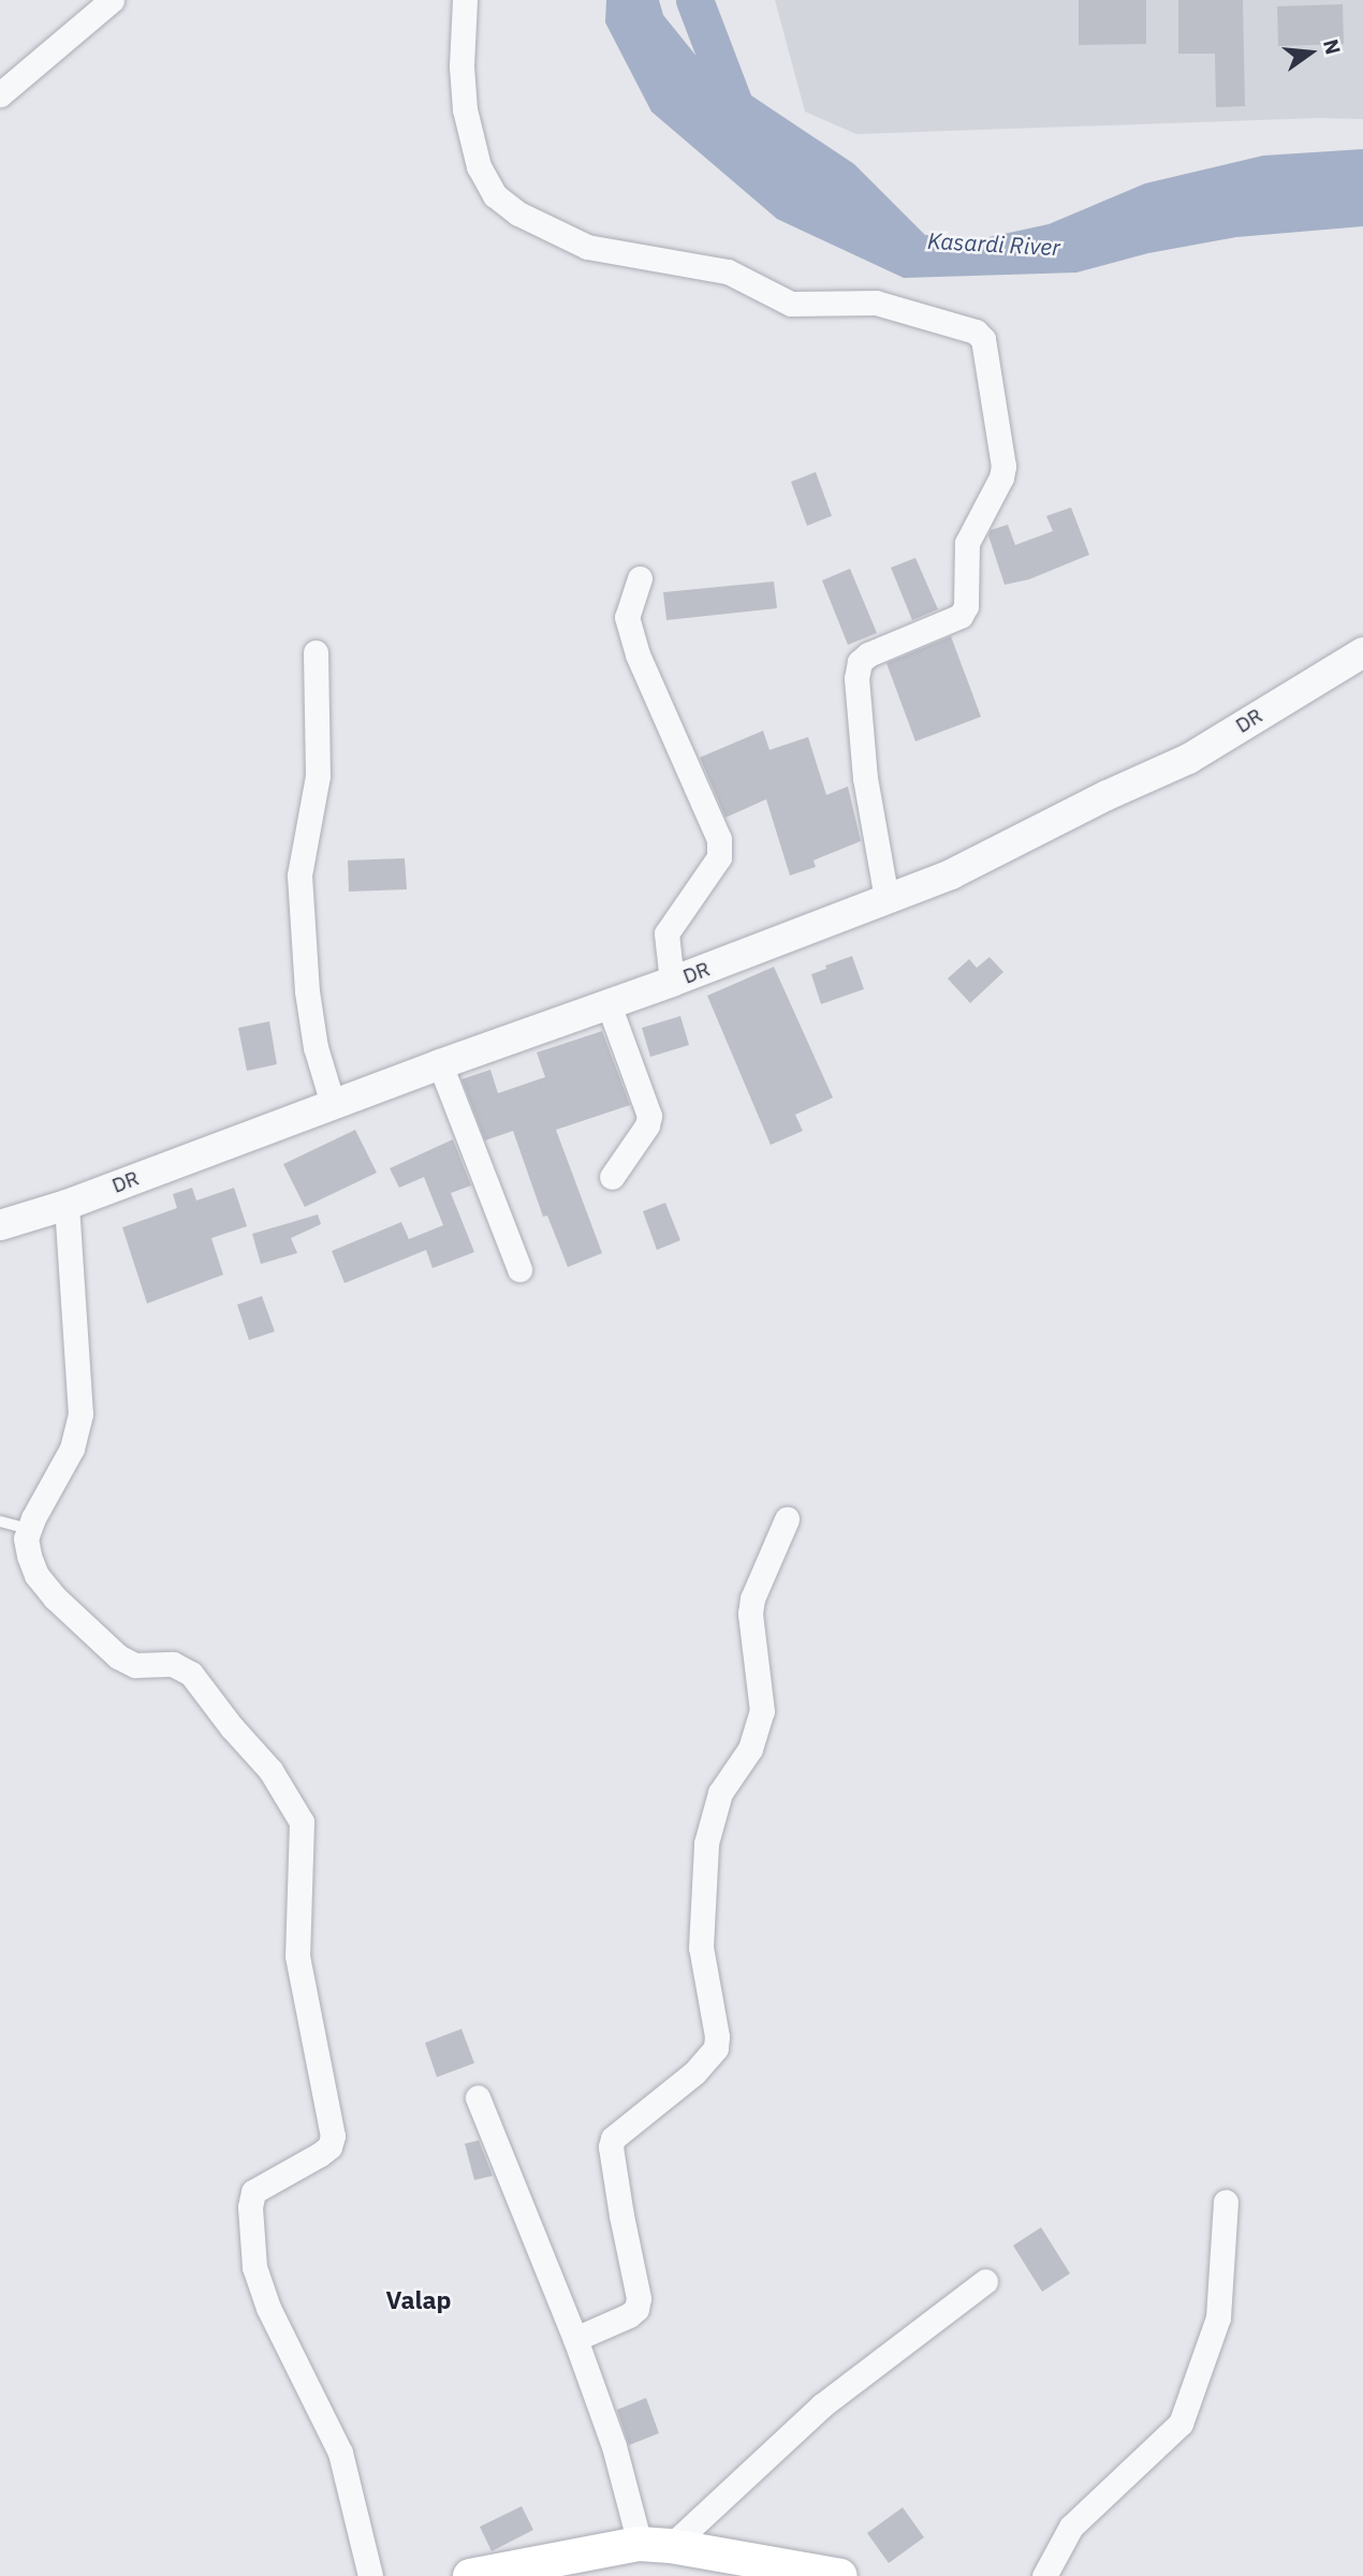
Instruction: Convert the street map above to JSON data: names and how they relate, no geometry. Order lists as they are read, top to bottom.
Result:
{
  "streets": {
    "street": ["DR"]
  },
  "districts": ["Valap"],
  "water": ["Kasardi River"],
  "north": "right"
}
